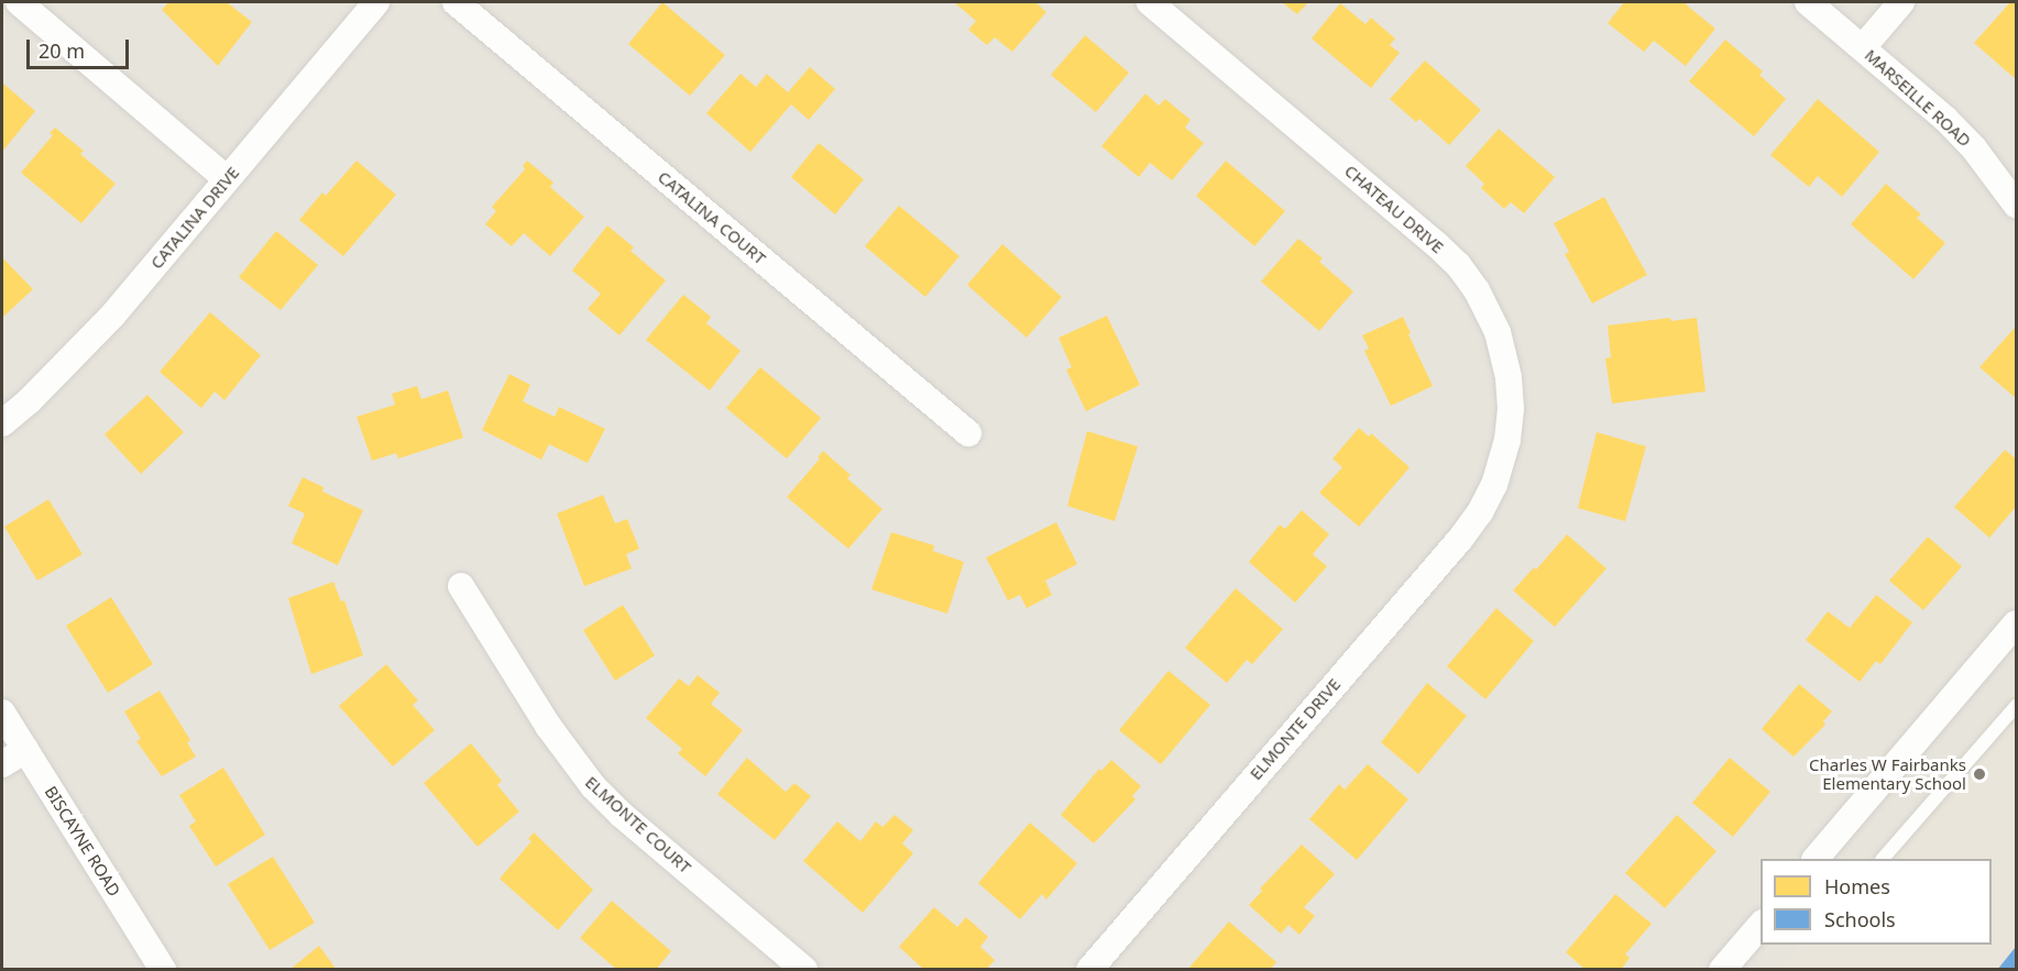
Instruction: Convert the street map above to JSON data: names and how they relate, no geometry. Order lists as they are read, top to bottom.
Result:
{
  "streets": {
    "street": [
      "MARSEILLE ROAD",
      "CHATEAU DRIVE",
      "CATALINA DRIVE",
      "CATALINA COURT",
      "ELMONTE DRIVE",
      "ELMONTE COURT",
      "BISCAYNE ROAD"
    ]
  },
  "crossings": [
    ["CHATEAU DRIVE", "ELMONTE DRIVE"]
  ],
  "places": ["Charles W Fairbanks Elementary School"],
  "legend": ["Homes", "Schools"],
  "scale_bar": "20 m"
}
